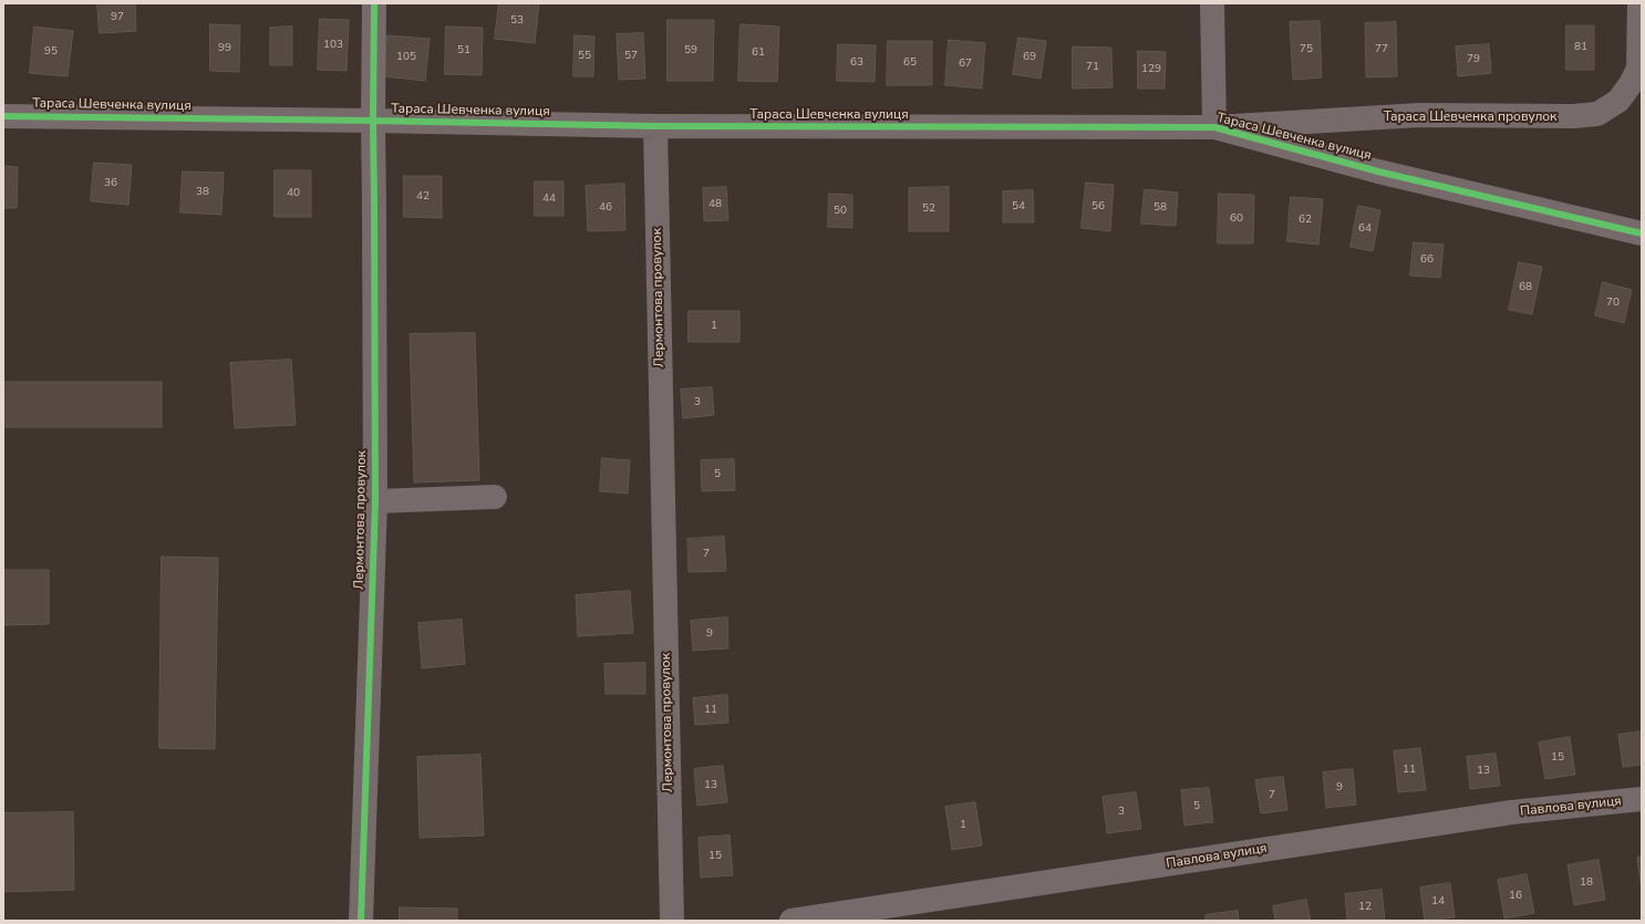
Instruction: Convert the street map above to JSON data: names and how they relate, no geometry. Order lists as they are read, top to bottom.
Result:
{
  "streets": {
    "street": [
      "Тараса Шевченка вулиця",
      "Тараса Шевченка провулок",
      "Лермонтова провулок",
      "Павлова вулиця"
    ]
  },
  "crossings": [
    ["Тараса Шевченка вулиця", "Тараса Шевченка провулок"],
    ["Тараса Шевченка вулиця", "Лермонтова провулок"]
  ],
  "house_numbers": [
    "97",
    "53",
    "103",
    "81",
    "99",
    "75",
    "77",
    "51",
    "59",
    "95",
    "61",
    "55",
    "57",
    "105",
    "69",
    "79",
    "63",
    "65",
    "67",
    "71",
    "129",
    "36",
    "38",
    "40",
    "42",
    "44",
    "48",
    "54",
    "56",
    "46",
    "58",
    "52",
    "50",
    "60",
    "62",
    "64",
    "66",
    "68",
    "70",
    "1",
    "3",
    "5",
    "7",
    "9",
    "11",
    "15",
    "11",
    "13",
    "13",
    "9",
    "7",
    "5",
    "3",
    "1",
    "15",
    "18",
    "16",
    "14",
    "12"
  ]
}
